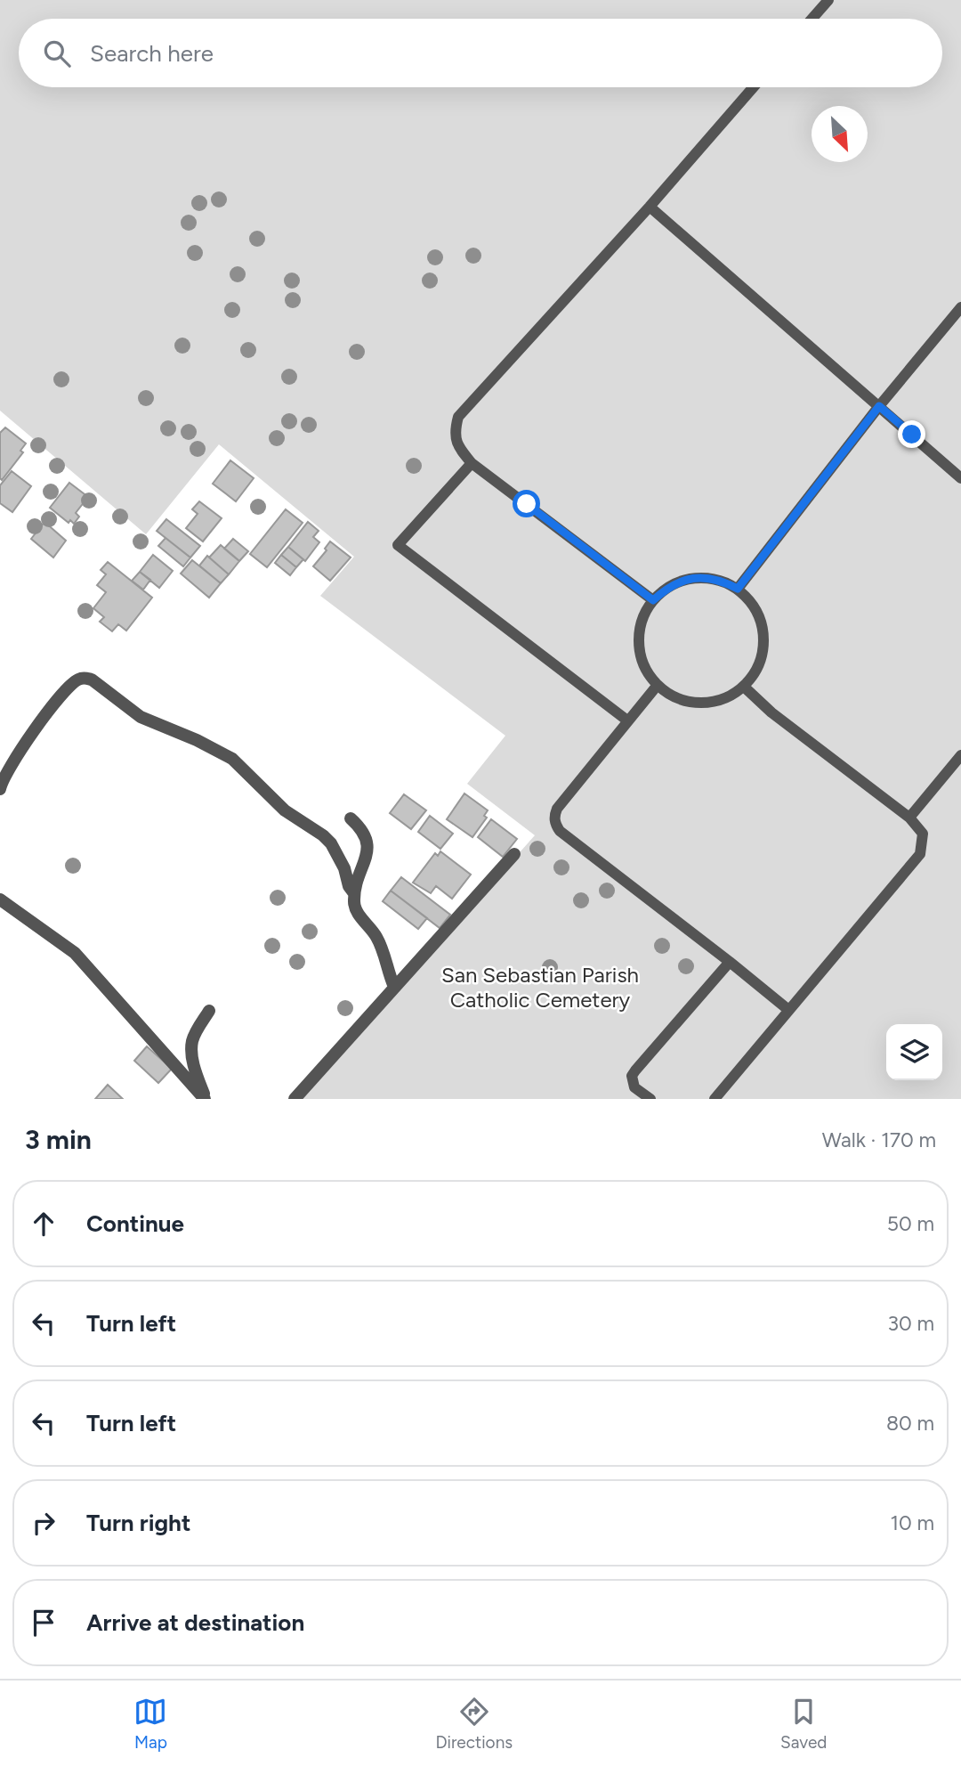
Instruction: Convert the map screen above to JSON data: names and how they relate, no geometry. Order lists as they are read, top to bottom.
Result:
{
  "parks": ["San Sebastian Parish Catholic Cemetery"],
  "north": "bottom right",
  "page": {
    "search": "Search here",
    "heading": ["3 min", "Walk · 170 m"],
    "list": [
      ["Continue", "50 m"],
      ["Turn left", "30 m"],
      ["Turn left", "80 m"],
      ["Turn right", "10 m"],
      "Arrive at destination"
    ],
    "nav": ["Map", "Directions", "Saved"]
  }
}
